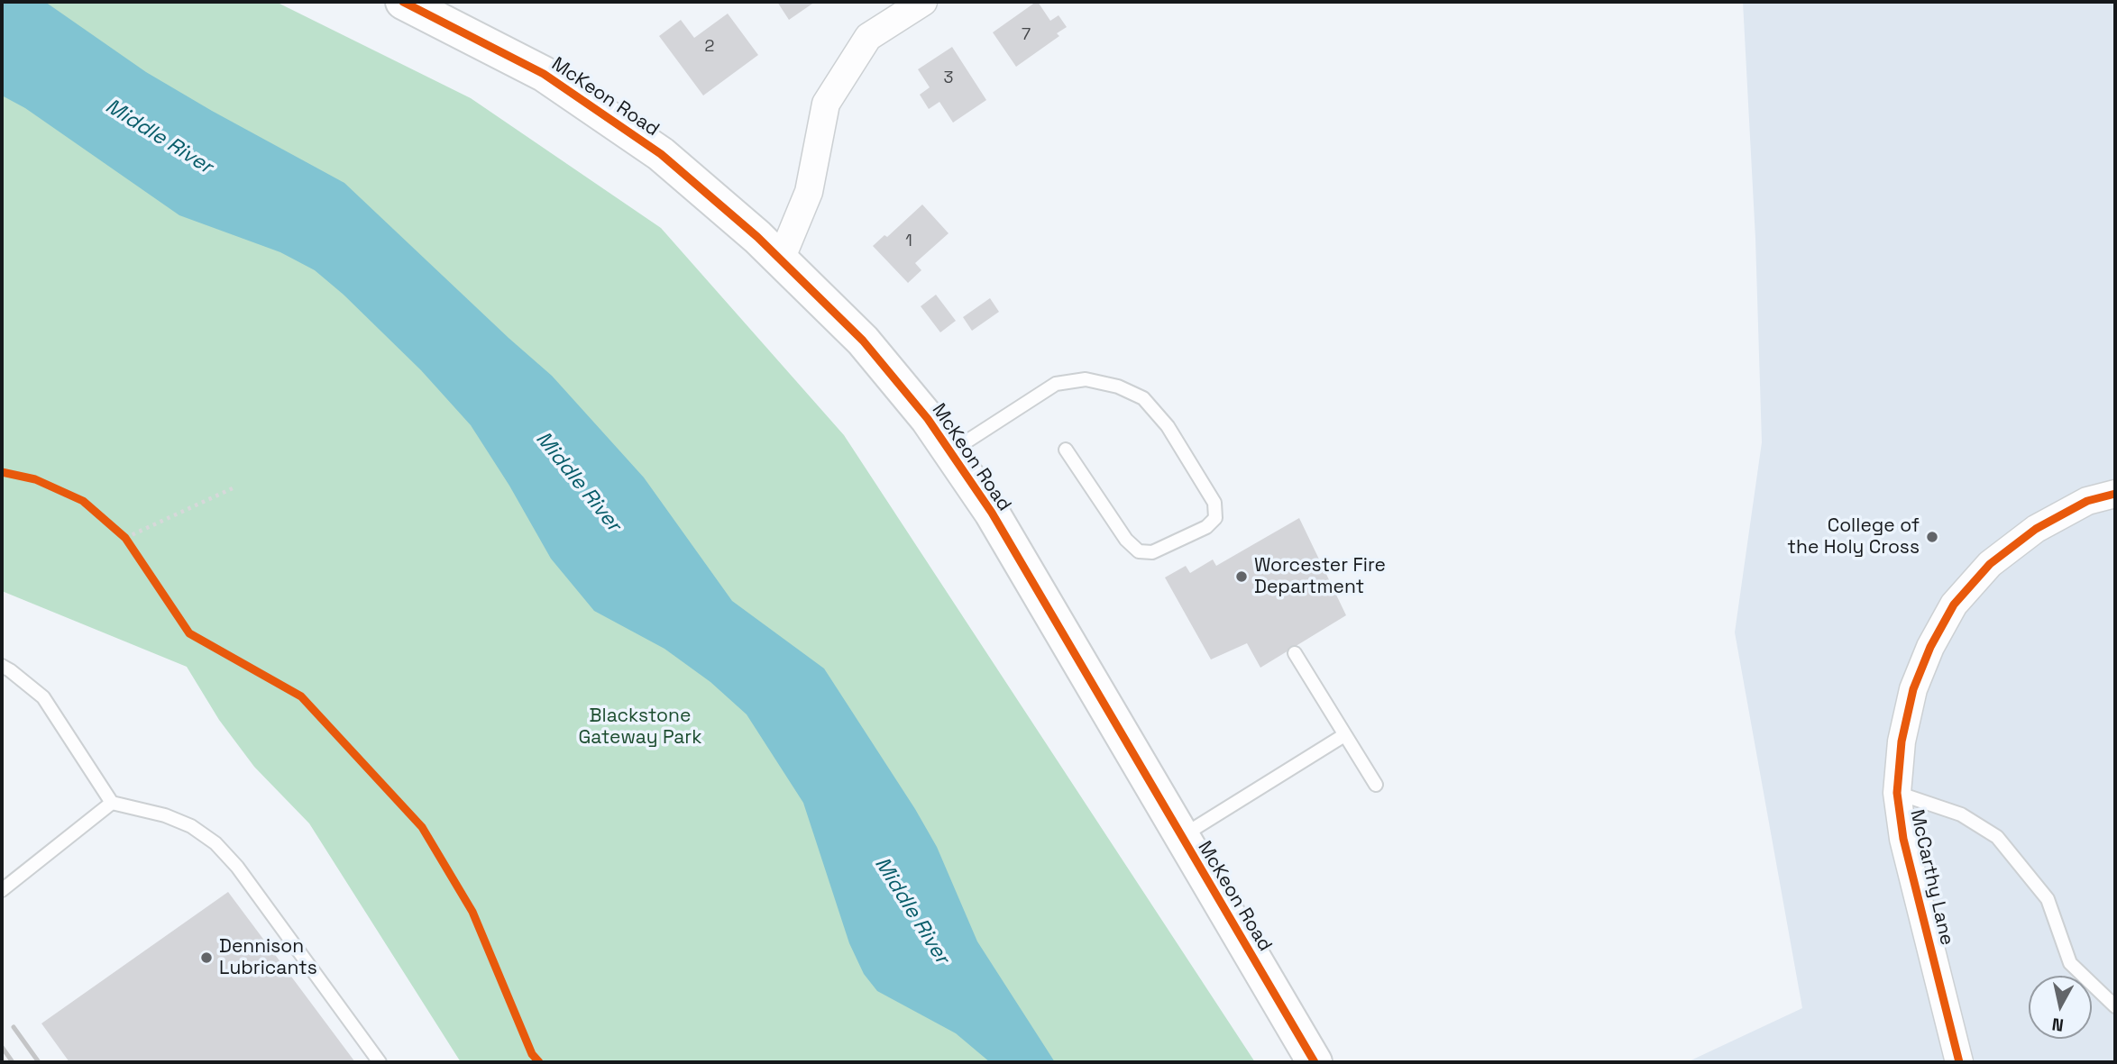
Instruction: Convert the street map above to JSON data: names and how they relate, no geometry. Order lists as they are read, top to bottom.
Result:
{
  "streets": {
    "main road": ["McKeon Road"],
    "street": ["McCarthy Lane"]
  },
  "water": ["Middle River"],
  "parks": ["Blackstone Gateway Park"],
  "places": ["College of the Holy Cross", "Worcester Fire Department", "Dennison Lubricants"],
  "house_numbers": [
    "7",
    "2",
    "3",
    "1"
  ],
  "north": "bottom"
}
